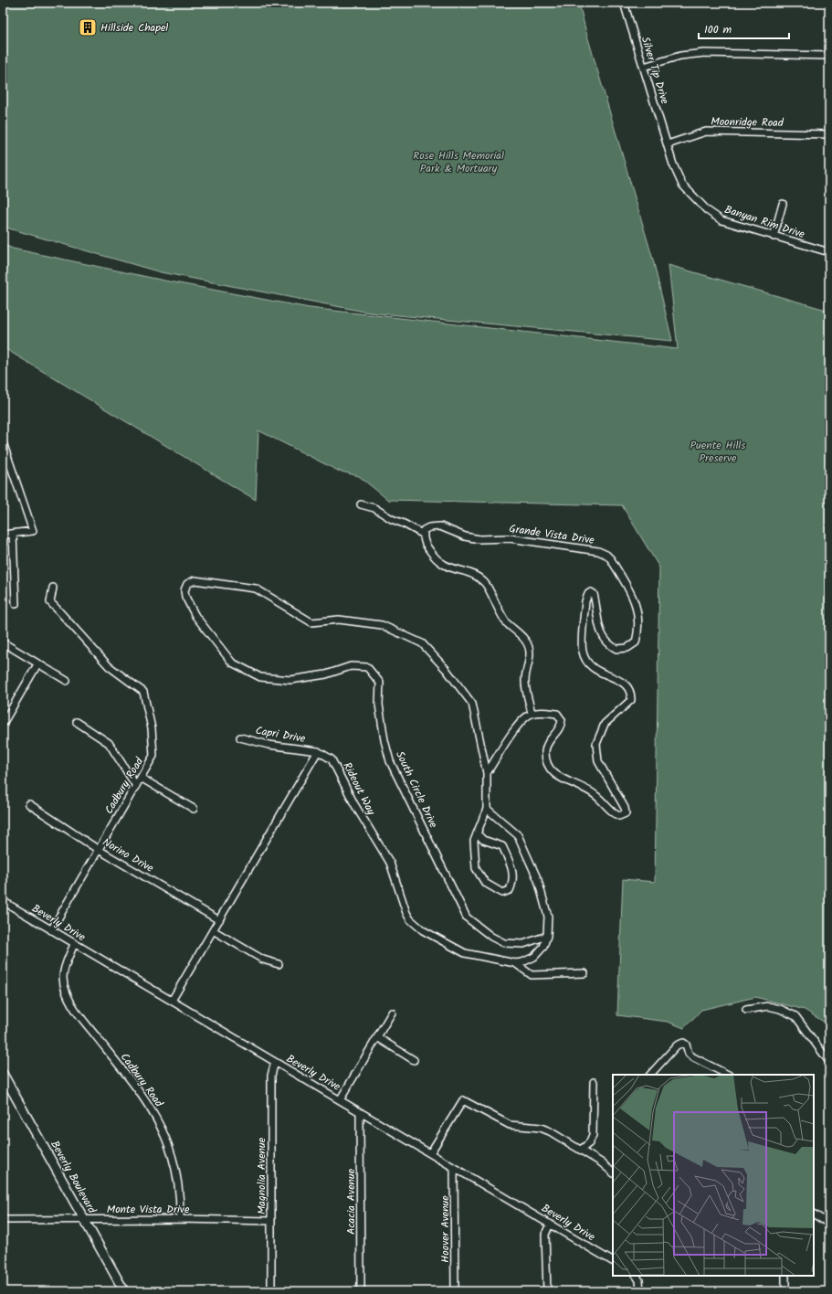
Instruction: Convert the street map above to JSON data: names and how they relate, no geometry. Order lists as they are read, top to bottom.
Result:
{
  "streets": {
    "main road": ["Beverly Boulevard"],
    "street": [
      "Silver Tip Drive",
      "Moonridge Road",
      "Banyan Rim Drive",
      "Grande Vista Drive",
      "Capri Drive",
      "Cadbury Road",
      "Rideout Way",
      "South Circle Drive",
      "Norino Drive",
      "Beverly Drive",
      "Magnolia Avenue",
      "Acacia Avenue",
      "Monte Vista Drive",
      "Hoover Avenue"
    ]
  },
  "crossings": [
    ["Silver Tip Drive", "Moonridge Road"],
    ["Silver Tip Drive", "Banyan Rim Drive"],
    ["Moonridge Road", "Banyan Rim Drive"],
    ["Capri Drive", "Rideout Way"],
    ["Cadbury Road", "Norino Drive"],
    ["Cadbury Road", "Beverly Drive"],
    ["Cadbury Road", "Monte Vista Drive"],
    ["Beverly Drive", "Magnolia Avenue"],
    ["Beverly Drive", "Acacia Avenue"],
    ["Beverly Drive", "Hoover Avenue"],
    ["Magnolia Avenue", "Monte Vista Drive"],
    ["Beverly Boulevard", "Monte Vista Drive"]
  ],
  "parks": ["Rose Hills Memorial Park & Mortuary", "Puente Hills Preserve"],
  "places": {
    "building": ["Hillside Chapel"]
  },
  "scale_bar": "100 m"
}
